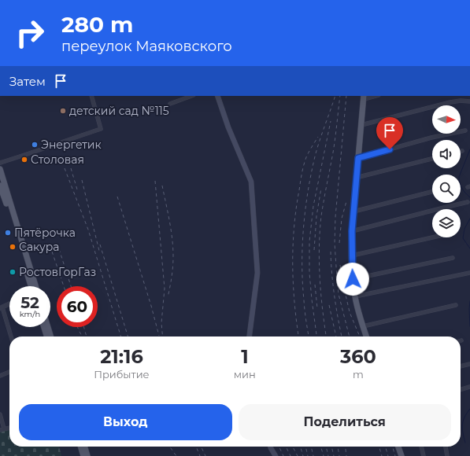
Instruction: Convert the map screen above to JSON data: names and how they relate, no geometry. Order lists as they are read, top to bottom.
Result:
{
  "places": [
    "детский сад №115",
    "Энергетик",
    "Столовая",
    "Пятёрочка",
    "Сакура",
    "РостовГорГаз"
  ],
  "north": "right",
  "page": {
    "turn": ["280 m", "переулок Маяковского"],
    "then": "Затем",
    "speed": "52 km/h",
    "limit": "60",
    "eta": [
      "21:16",
      "Прибытие",
      "1",
      "мин",
      "360",
      "m"
    ],
    "buttons": ["Выход", "Поделиться"]
  }
}
